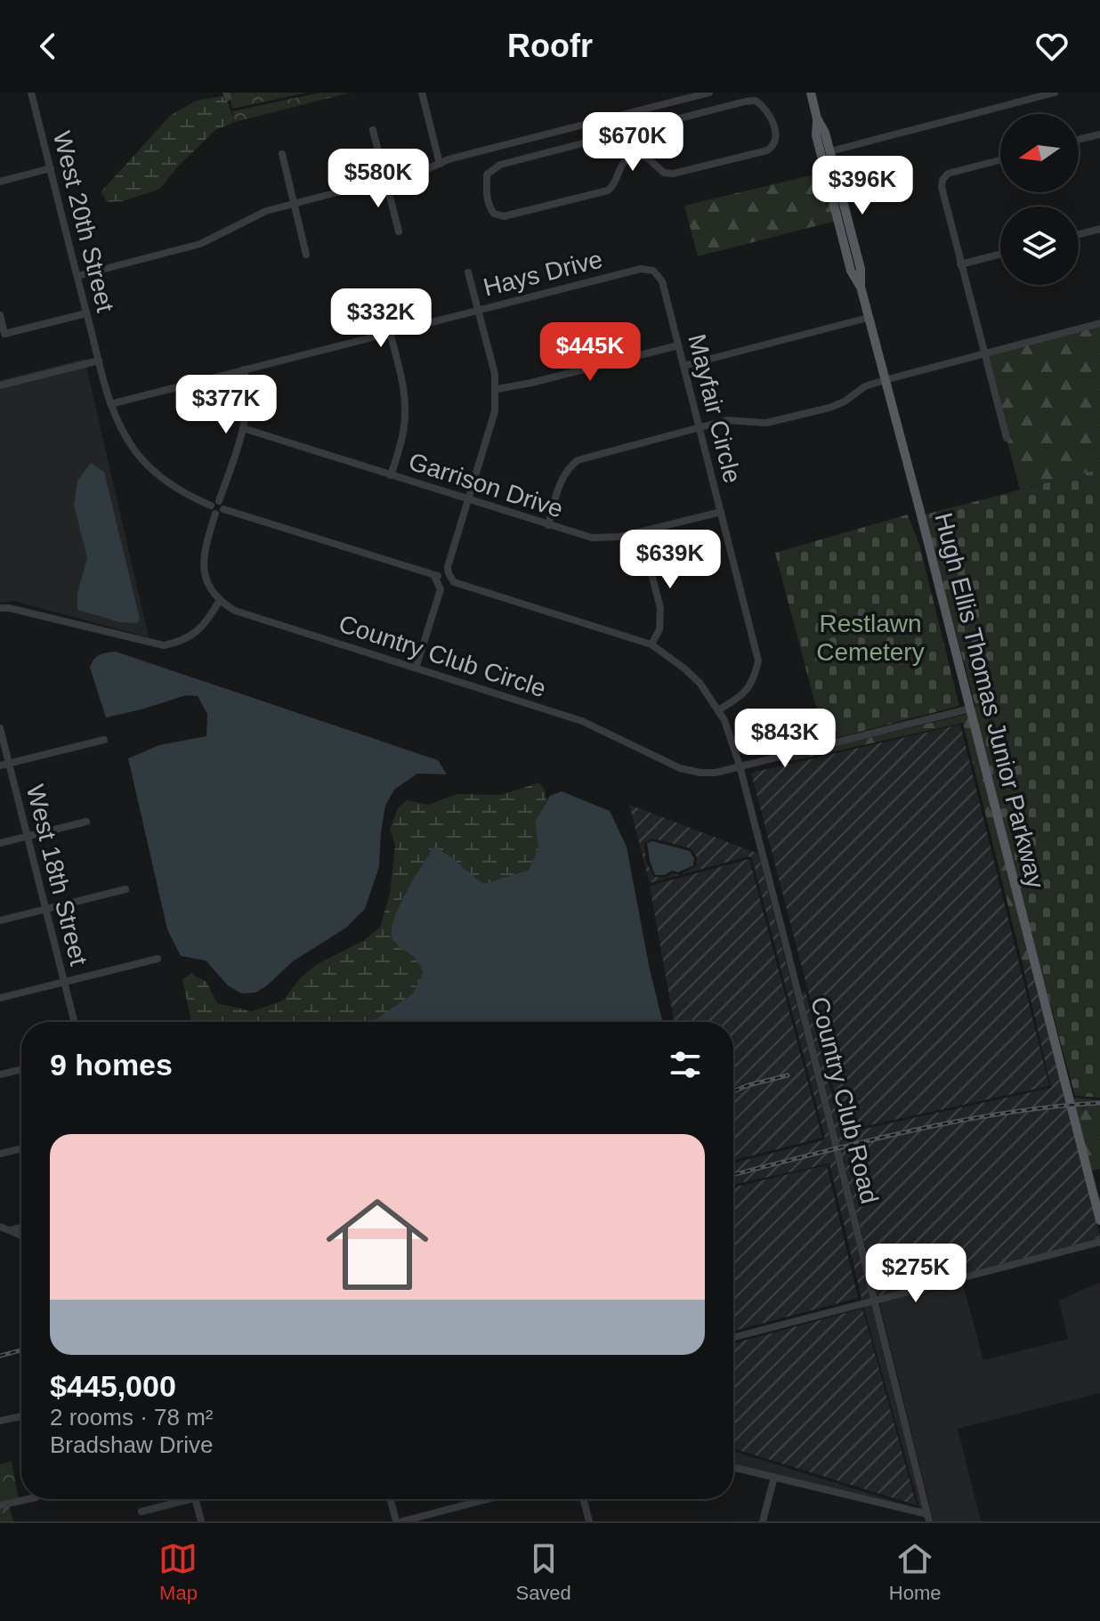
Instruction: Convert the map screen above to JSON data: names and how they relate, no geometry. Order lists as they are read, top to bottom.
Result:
{
  "streets": {
    "main road": ["Hugh Ellis Thomas Junior Parkway"],
    "street": [
      "West 20th Street",
      "Hays Drive",
      "Mayfair Circle",
      "Garrison Drive",
      "Country Club Circle",
      "West 18th Street",
      "Country Club Road"
    ]
  },
  "crossings": [
    ["West 20th Street", "Hays Drive"],
    ["West 20th Street", "Country Club Road"],
    ["Hays Drive", "Mayfair Circle"],
    ["Mayfair Circle", "Garrison Drive"],
    ["Mayfair Circle", "Country Club Road"],
    ["Country Club Circle", "Hugh Ellis Thomas Junior Parkway"],
    ["Country Club Circle", "Country Club Road"]
  ],
  "parks": ["Restlawn Cemetery"],
  "north": "left",
  "page": {
    "header": "Roofr",
    "price": [
      "$670K",
      "$580K",
      "$396K",
      "$332K",
      "$445K",
      "$377K",
      "$639K",
      "$843K",
      "$275K"
    ],
    "heading": "9 homes",
    "list": [
      {
        "name": "$445,000",
        "note": "2 rooms · 78 m² · Bradshaw Drive"
      }
    ],
    "tabs": ["Map", "Saved", "Home"]
  }
}
